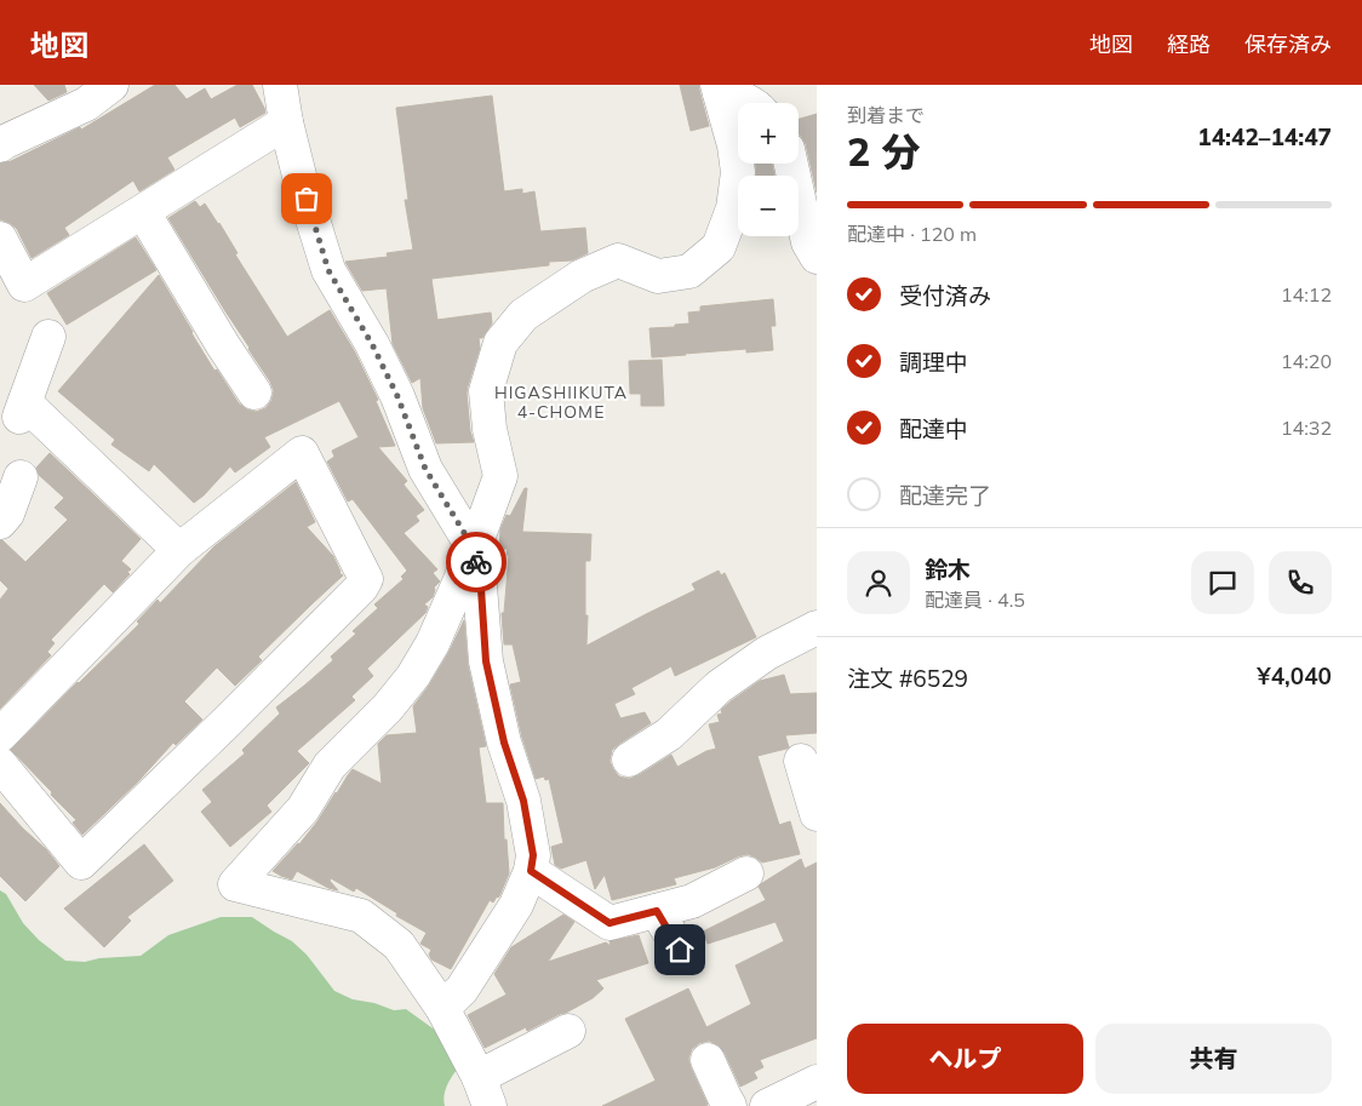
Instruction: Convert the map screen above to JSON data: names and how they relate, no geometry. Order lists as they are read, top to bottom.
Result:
{
  "districts": ["HIGASHIIKUTA 4-CHOME"],
  "page": {
    "header": "地図",
    "nav": ["地図", "経路", "保存済み"],
    "heading": ["2 分", "到着まで", "14:42–14:47"],
    "panel": [
      "鈴木",
      "配達員 · 4.5",
      "注文 #6529",
      "¥4,040"
    ],
    "map_buttons": ["+", "−"],
    "bar": "配達中 · 120 m",
    "list": [
      ["受付済み", "14:12"],
      ["調理中", "14:20"],
      ["配達中", "14:32"],
      "配達完了"
    ],
    "buttons": ["ヘルプ", "共有"]
  }
}
